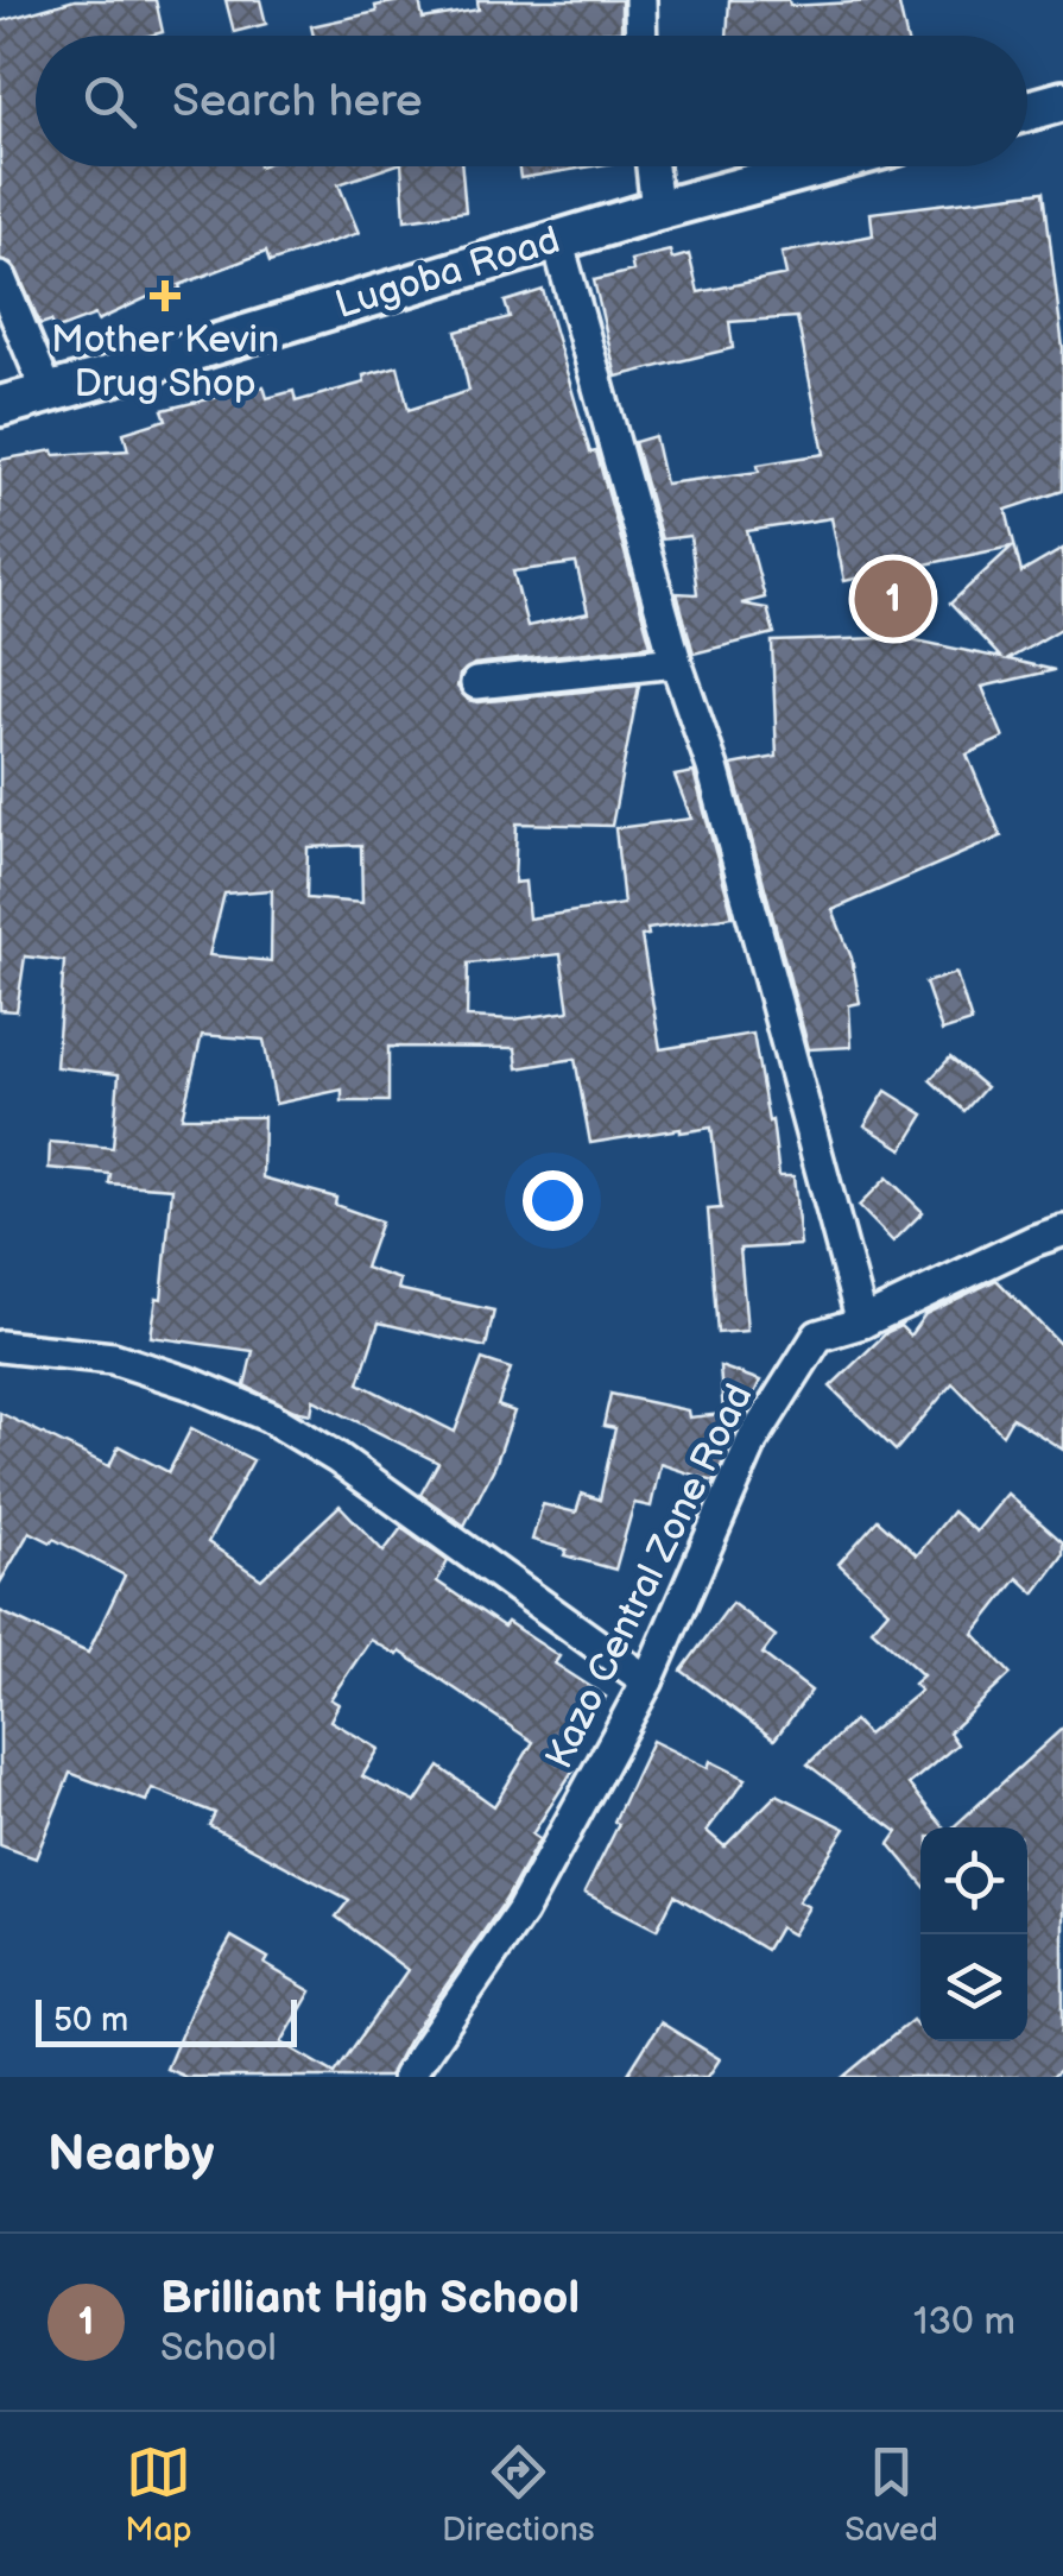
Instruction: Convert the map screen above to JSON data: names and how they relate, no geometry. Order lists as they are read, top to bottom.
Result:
{
  "streets": {
    "street": ["Lugoba Road", "Kazo Central Zone Road"]
  },
  "places": {
    "health": ["Mother Kevin Drug Shop"]
  },
  "scale_bar": "50 m",
  "page": {
    "search": "Search here",
    "pins": "1",
    "scale": "50 m",
    "heading": "Nearby",
    "list": [
      {
        "mark": "1",
        "name": "Brilliant High School",
        "note": "School",
        "value": "130 m"
      }
    ],
    "nav": ["Map", "Directions", "Saved"]
  }
}
